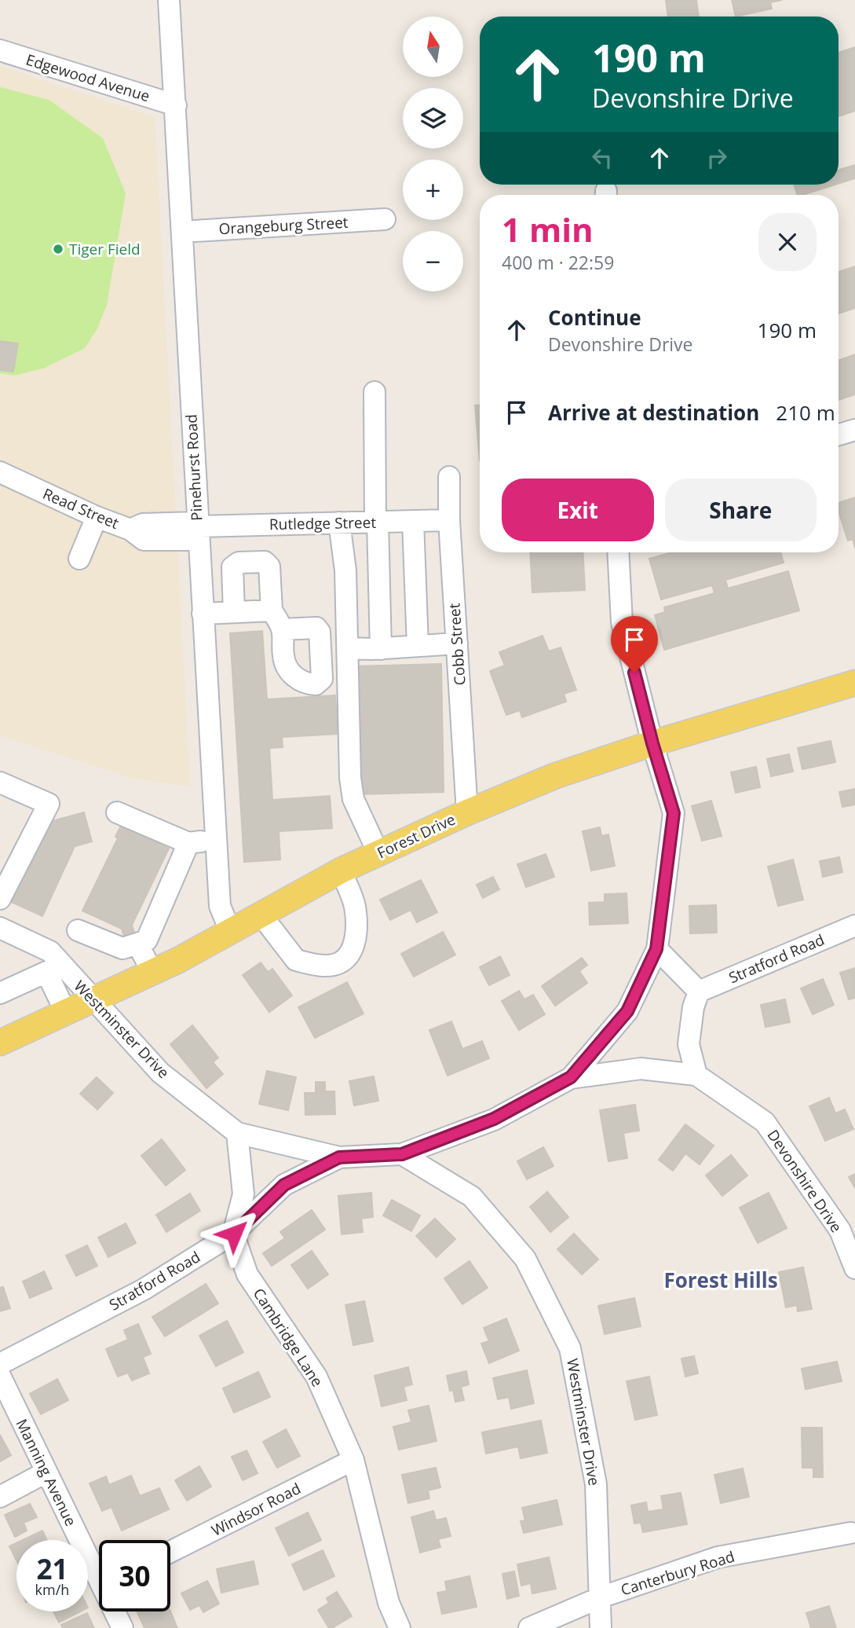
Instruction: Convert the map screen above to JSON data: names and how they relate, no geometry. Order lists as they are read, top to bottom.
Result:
{
  "streets": {
    "main road": ["Forest Drive"],
    "street": [
      "Edgewood Avenue",
      "Orangeburg Street",
      "Pinehurst Road",
      "Read Street",
      "Rutledge Street",
      "Cobb Street",
      "Stratford Road",
      "Westminster Drive",
      "Devonshire Drive",
      "Cambridge Lane",
      "Manning Avenue",
      "Windsor Road",
      "Canterbury Road"
    ]
  },
  "crossings": [
    ["Edgewood Avenue", "Pinehurst Road"],
    ["Orangeburg Street", "Pinehurst Road"],
    ["Pinehurst Road", "Read Street"],
    ["Pinehurst Road", "Rutledge Street"],
    ["Pinehurst Road", "Forest Drive"],
    ["Read Street", "Rutledge Street"],
    ["Rutledge Street", "Cobb Street"],
    ["Cobb Street", "Forest Drive"],
    ["Forest Drive", "Westminster Drive"],
    ["Stratford Road", "Westminster Drive"],
    ["Stratford Road", "Cambridge Lane"],
    ["Westminster Drive", "Canterbury Road"],
    ["Cambridge Lane", "Windsor Road"]
  ],
  "districts": ["Forest Hills"],
  "places": ["Tiger Field"],
  "north": "top",
  "page": {
    "map_buttons": ["+", "−"],
    "turn": ["190 m", "Devonshire Drive"],
    "heading": ["1 min", "400 m · 22:59"],
    "list": [
      {
        "name": "Continue",
        "note": "Devonshire Drive",
        "value": "190 m"
      },
      {
        "name": "Arrive at destination",
        "value": "210 m"
      }
    ],
    "buttons": ["Exit", "Share"],
    "speed": "21 km/h",
    "limit": "30"
  }
}
